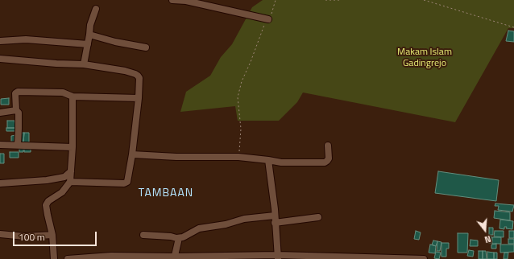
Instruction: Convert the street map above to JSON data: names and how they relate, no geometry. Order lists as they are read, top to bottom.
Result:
{
  "districts": ["TAMBAAN"],
  "parks": ["Makam Islam Gadingrejo"],
  "scale_bar": "100 m",
  "north": "bottom"
}
